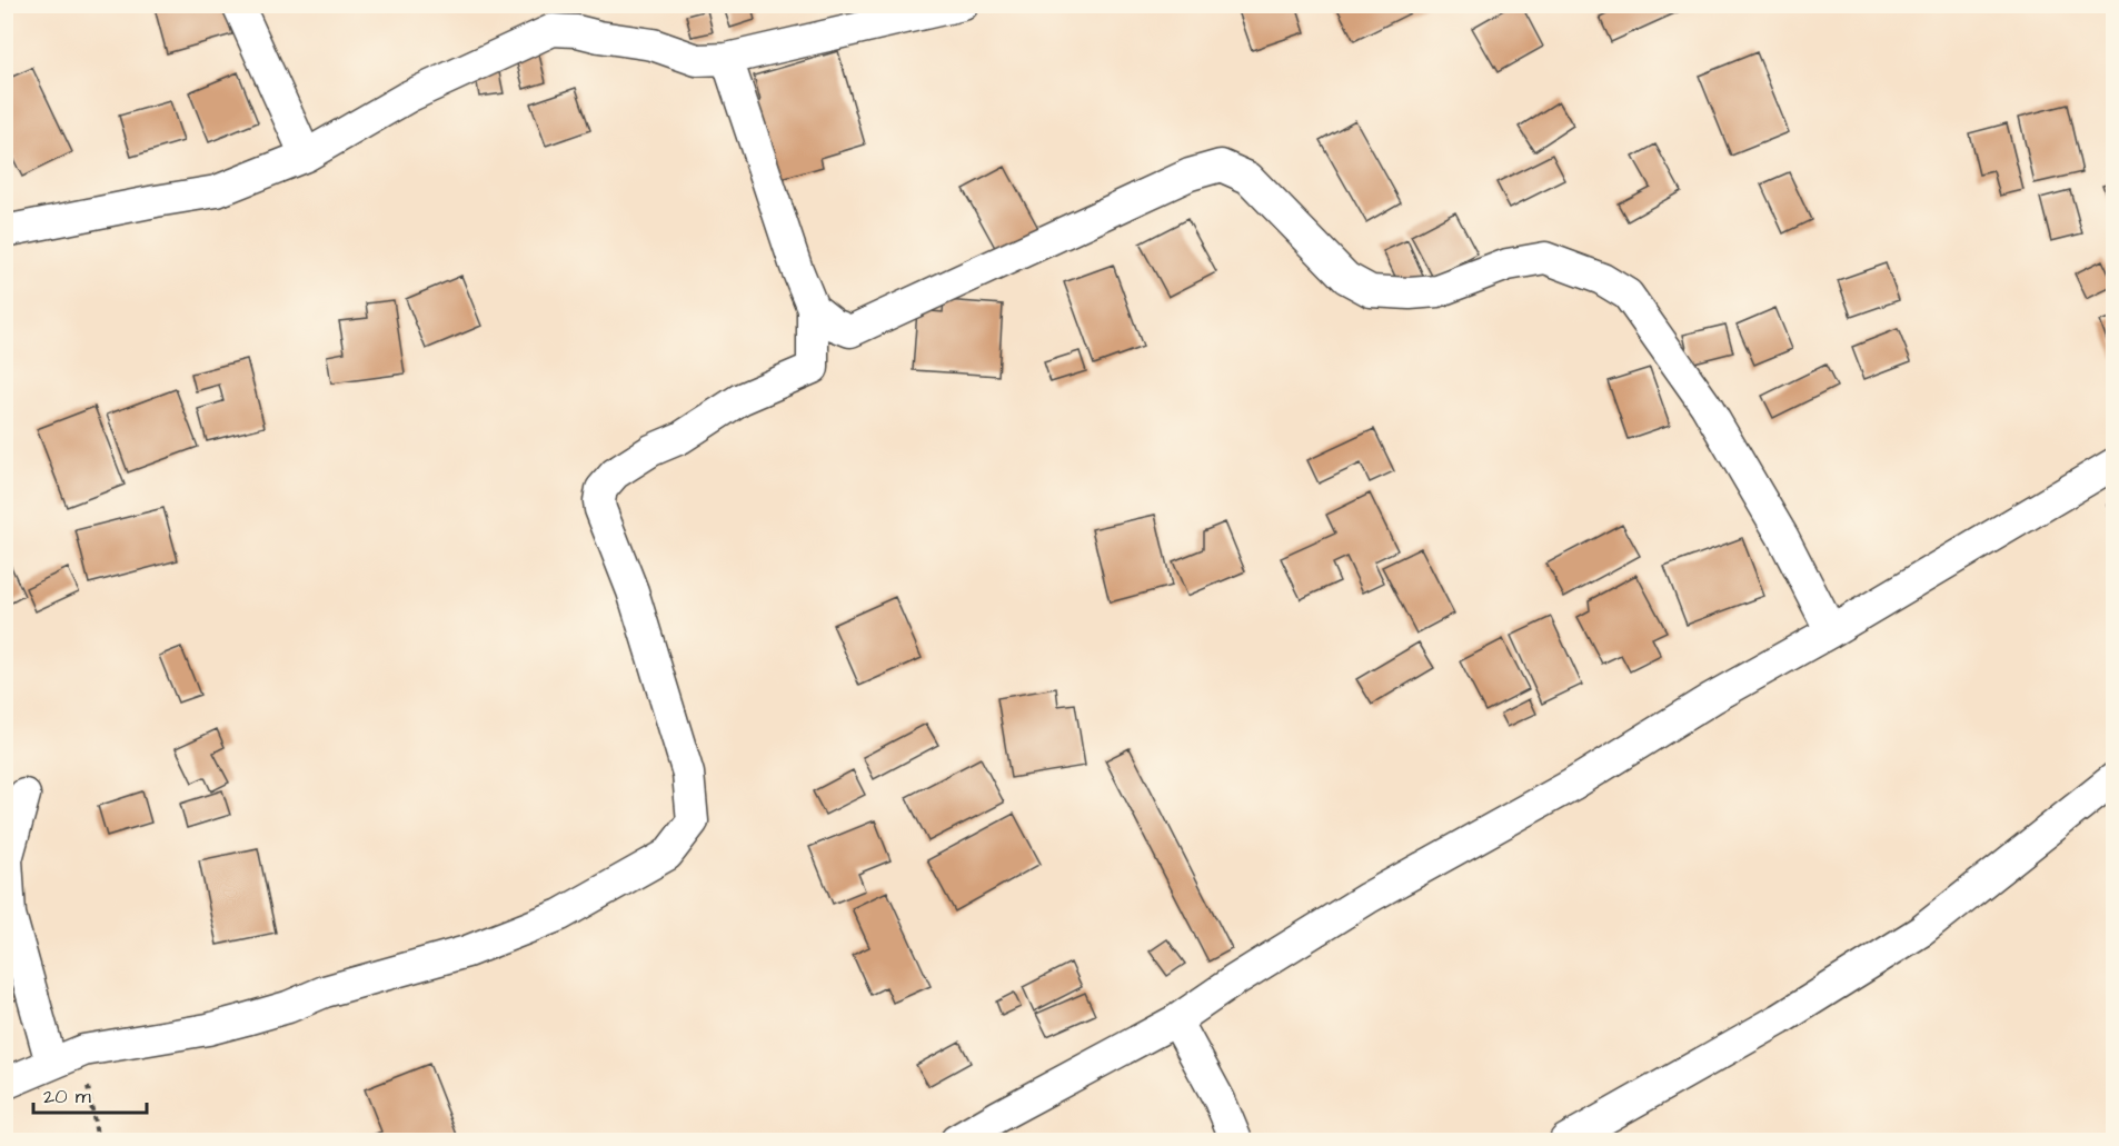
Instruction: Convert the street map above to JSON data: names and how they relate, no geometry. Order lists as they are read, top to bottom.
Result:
{
  "scale_bar": "20 m"
}
